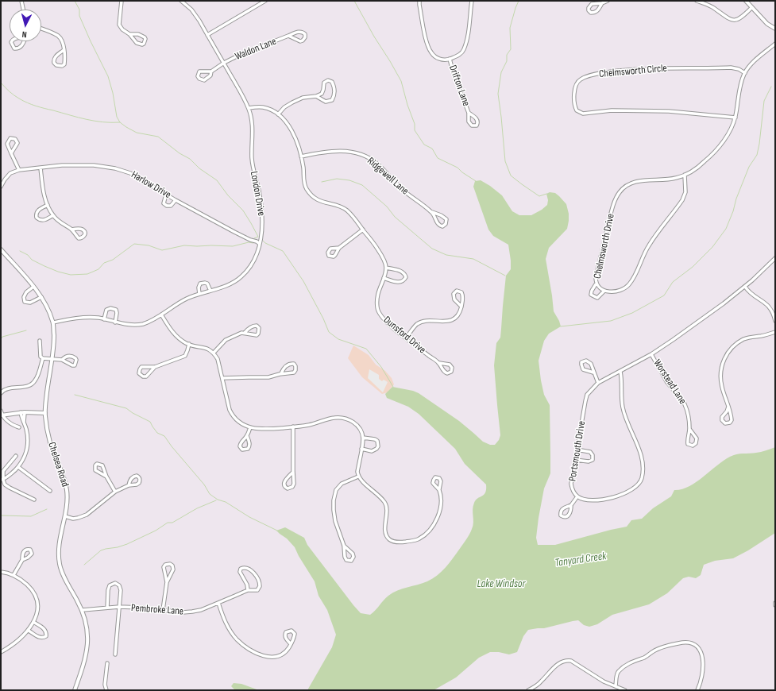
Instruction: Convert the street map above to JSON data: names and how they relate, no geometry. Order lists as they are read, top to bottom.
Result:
{
  "streets": {
    "street": [
      "Waldon Lane",
      "Chelmsworth Circle",
      "Drifton Lane",
      "Ridgewell Lane",
      "Harlow Drive",
      "London Drive",
      "Chelmsworth Drive",
      "Dunsford Drive",
      "Worstead Lane",
      "Portsmouth Drive",
      "Chelsea Road",
      "Pembroke Lane"
    ]
  },
  "crossings": [
    ["Waldon Lane", "London Drive"],
    ["Chelmsworth Circle", "Chelmsworth Drive"],
    ["Harlow Drive", "London Drive"],
    ["London Drive", "Chelsea Road"],
    ["Worstead Lane", "Portsmouth Drive"],
    ["Chelsea Road", "Pembroke Lane"]
  ],
  "water": ["Tanyard Creek", "Lake Windsor"],
  "north": "bottom"
}
